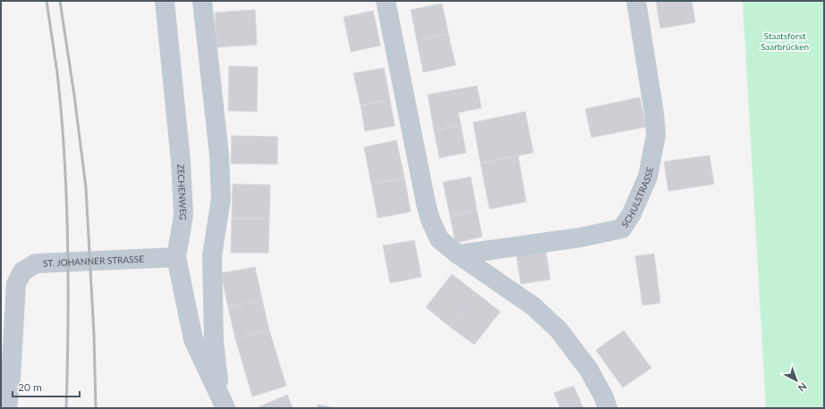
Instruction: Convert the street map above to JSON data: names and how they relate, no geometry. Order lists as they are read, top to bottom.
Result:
{
  "streets": {
    "street": ["ZECHENWEG", "SCHULSTRASSE", "ST. JOHANNER STRASSE"]
  },
  "crossings": [
    ["ZECHENWEG", "ST. JOHANNER STRASSE"]
  ],
  "parks": ["Staatsforst Saarbrücken"],
  "scale_bar": "20 m",
  "north": "bottom right"
}
